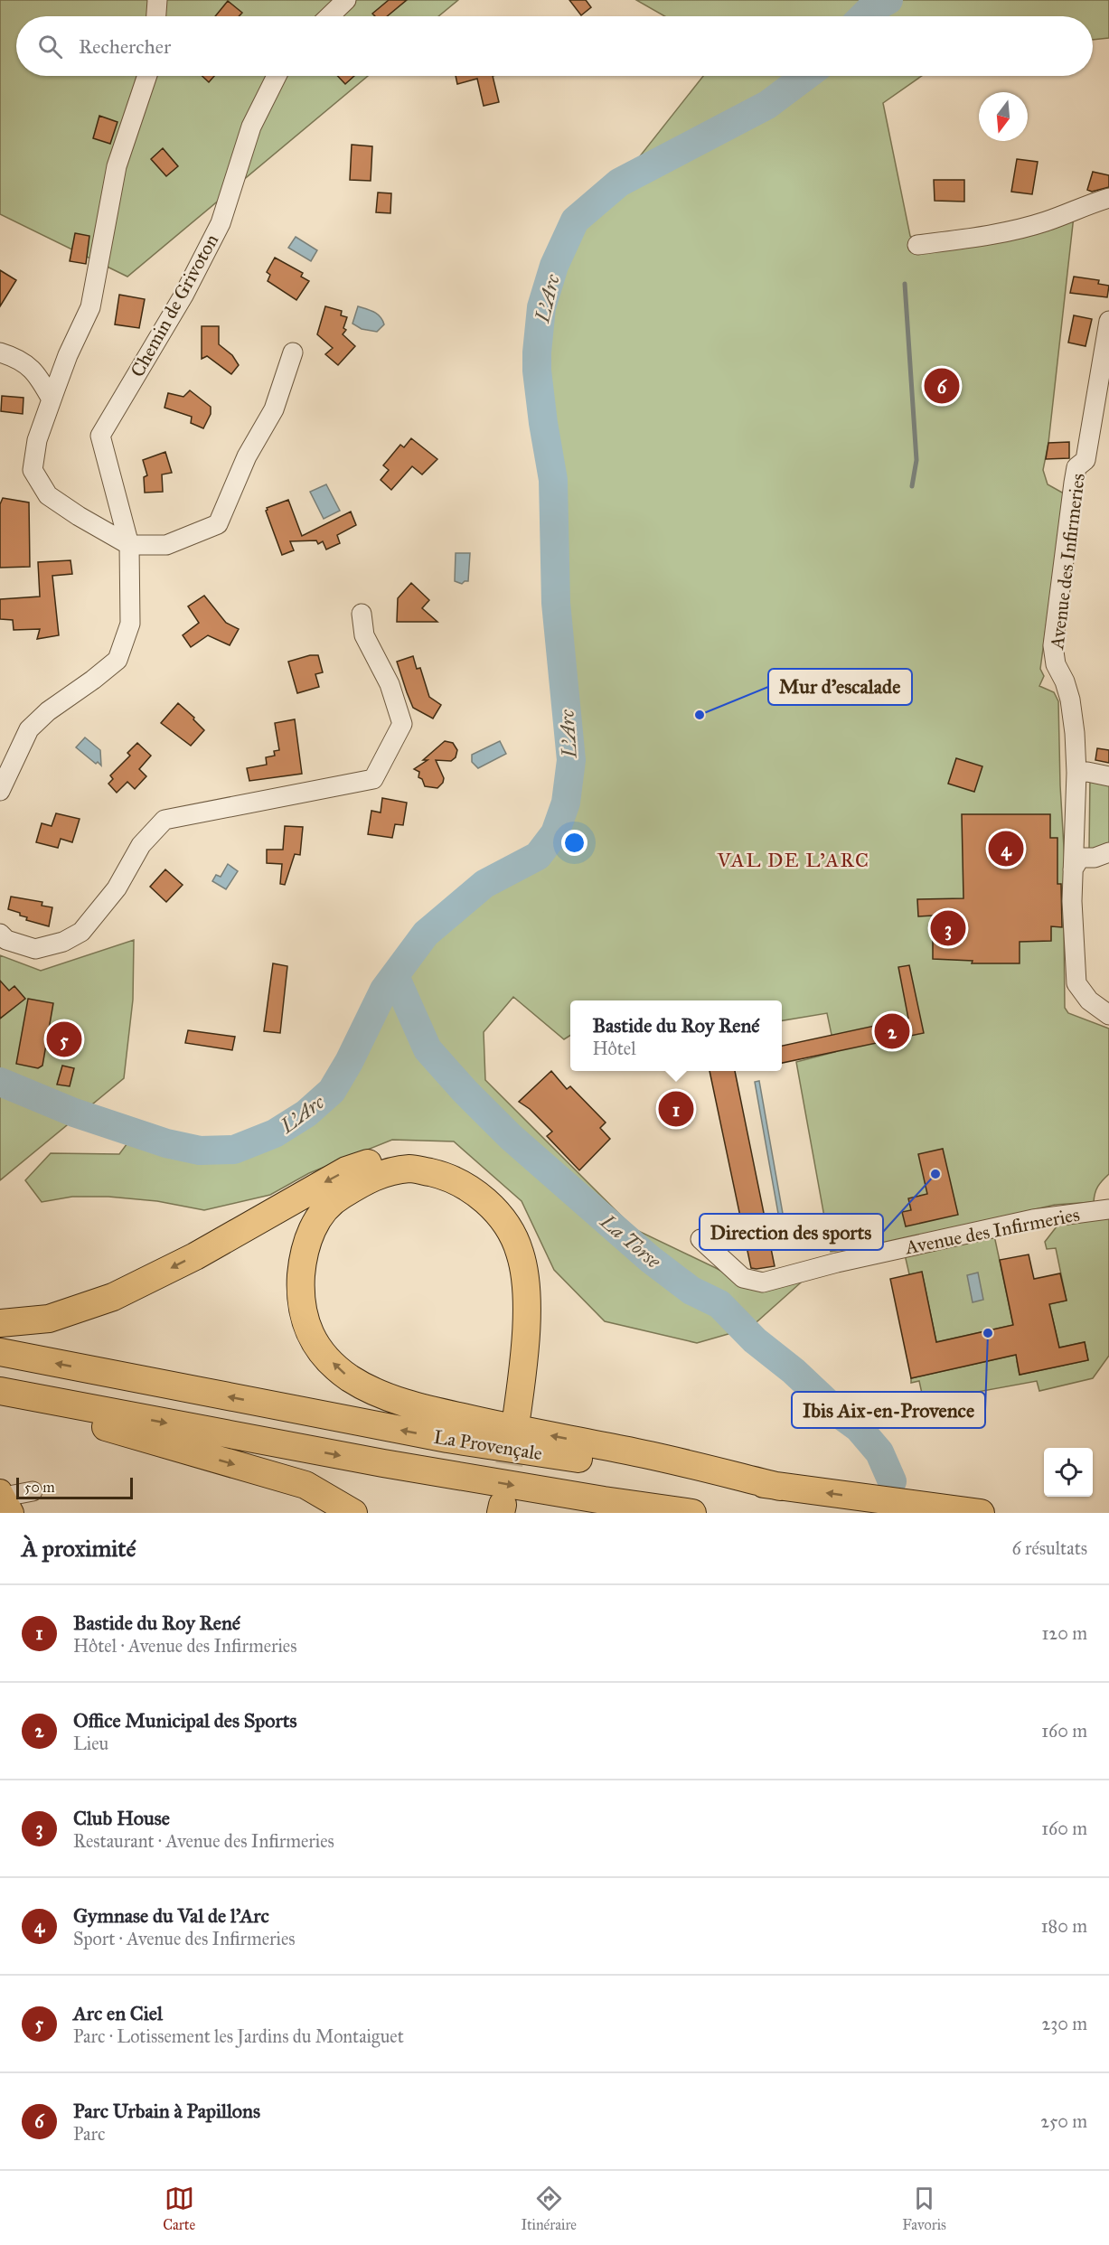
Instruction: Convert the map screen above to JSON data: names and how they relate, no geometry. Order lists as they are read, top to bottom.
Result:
{
  "streets": {
    "highway": ["La Provençale"],
    "street": ["Chemin de Grivoton", "Avenue des Infirmeries"]
  },
  "districts": ["VAL DE L'ARC"],
  "water": ["L'Arc", "La Torse"],
  "places": ["Mur d'escalade", "Direction des sports", "Ibis Aix-en-Provence"],
  "scale_bar": "50 m",
  "north": "bottom",
  "page": {
    "search": "Rechercher",
    "pins": [
      "6",
      "4",
      "3",
      "2",
      "5",
      "1"
    ],
    "popup": ["Bastide du Roy René", "Hôtel"],
    "scale": "50 m",
    "heading": ["À proximité", "6 résultats"],
    "list": [
      {
        "mark": "1",
        "name": "Bastide du Roy René",
        "note": "Hôtel · Avenue des Infirmeries",
        "value": "120 m"
      },
      {
        "mark": "2",
        "name": "Office Municipal des Sports",
        "note": "Lieu",
        "value": "160 m"
      },
      {
        "mark": "3",
        "name": "Club House",
        "note": "Restaurant · Avenue des Infirmeries",
        "value": "160 m"
      },
      {
        "mark": "4",
        "name": "Gymnase du Val de l'Arc",
        "note": "Sport · Avenue des Infirmeries",
        "value": "180 m"
      },
      {
        "mark": "5",
        "name": "Arc en Ciel",
        "note": "Parc · Lotissement les Jardins du Montaiguet",
        "value": "230 m"
      },
      {
        "mark": "6",
        "name": "Parc Urbain à Papillons",
        "note": "Parc",
        "value": "250 m"
      }
    ],
    "nav": ["Carte", "Itinéraire", "Favoris"]
  }
}
